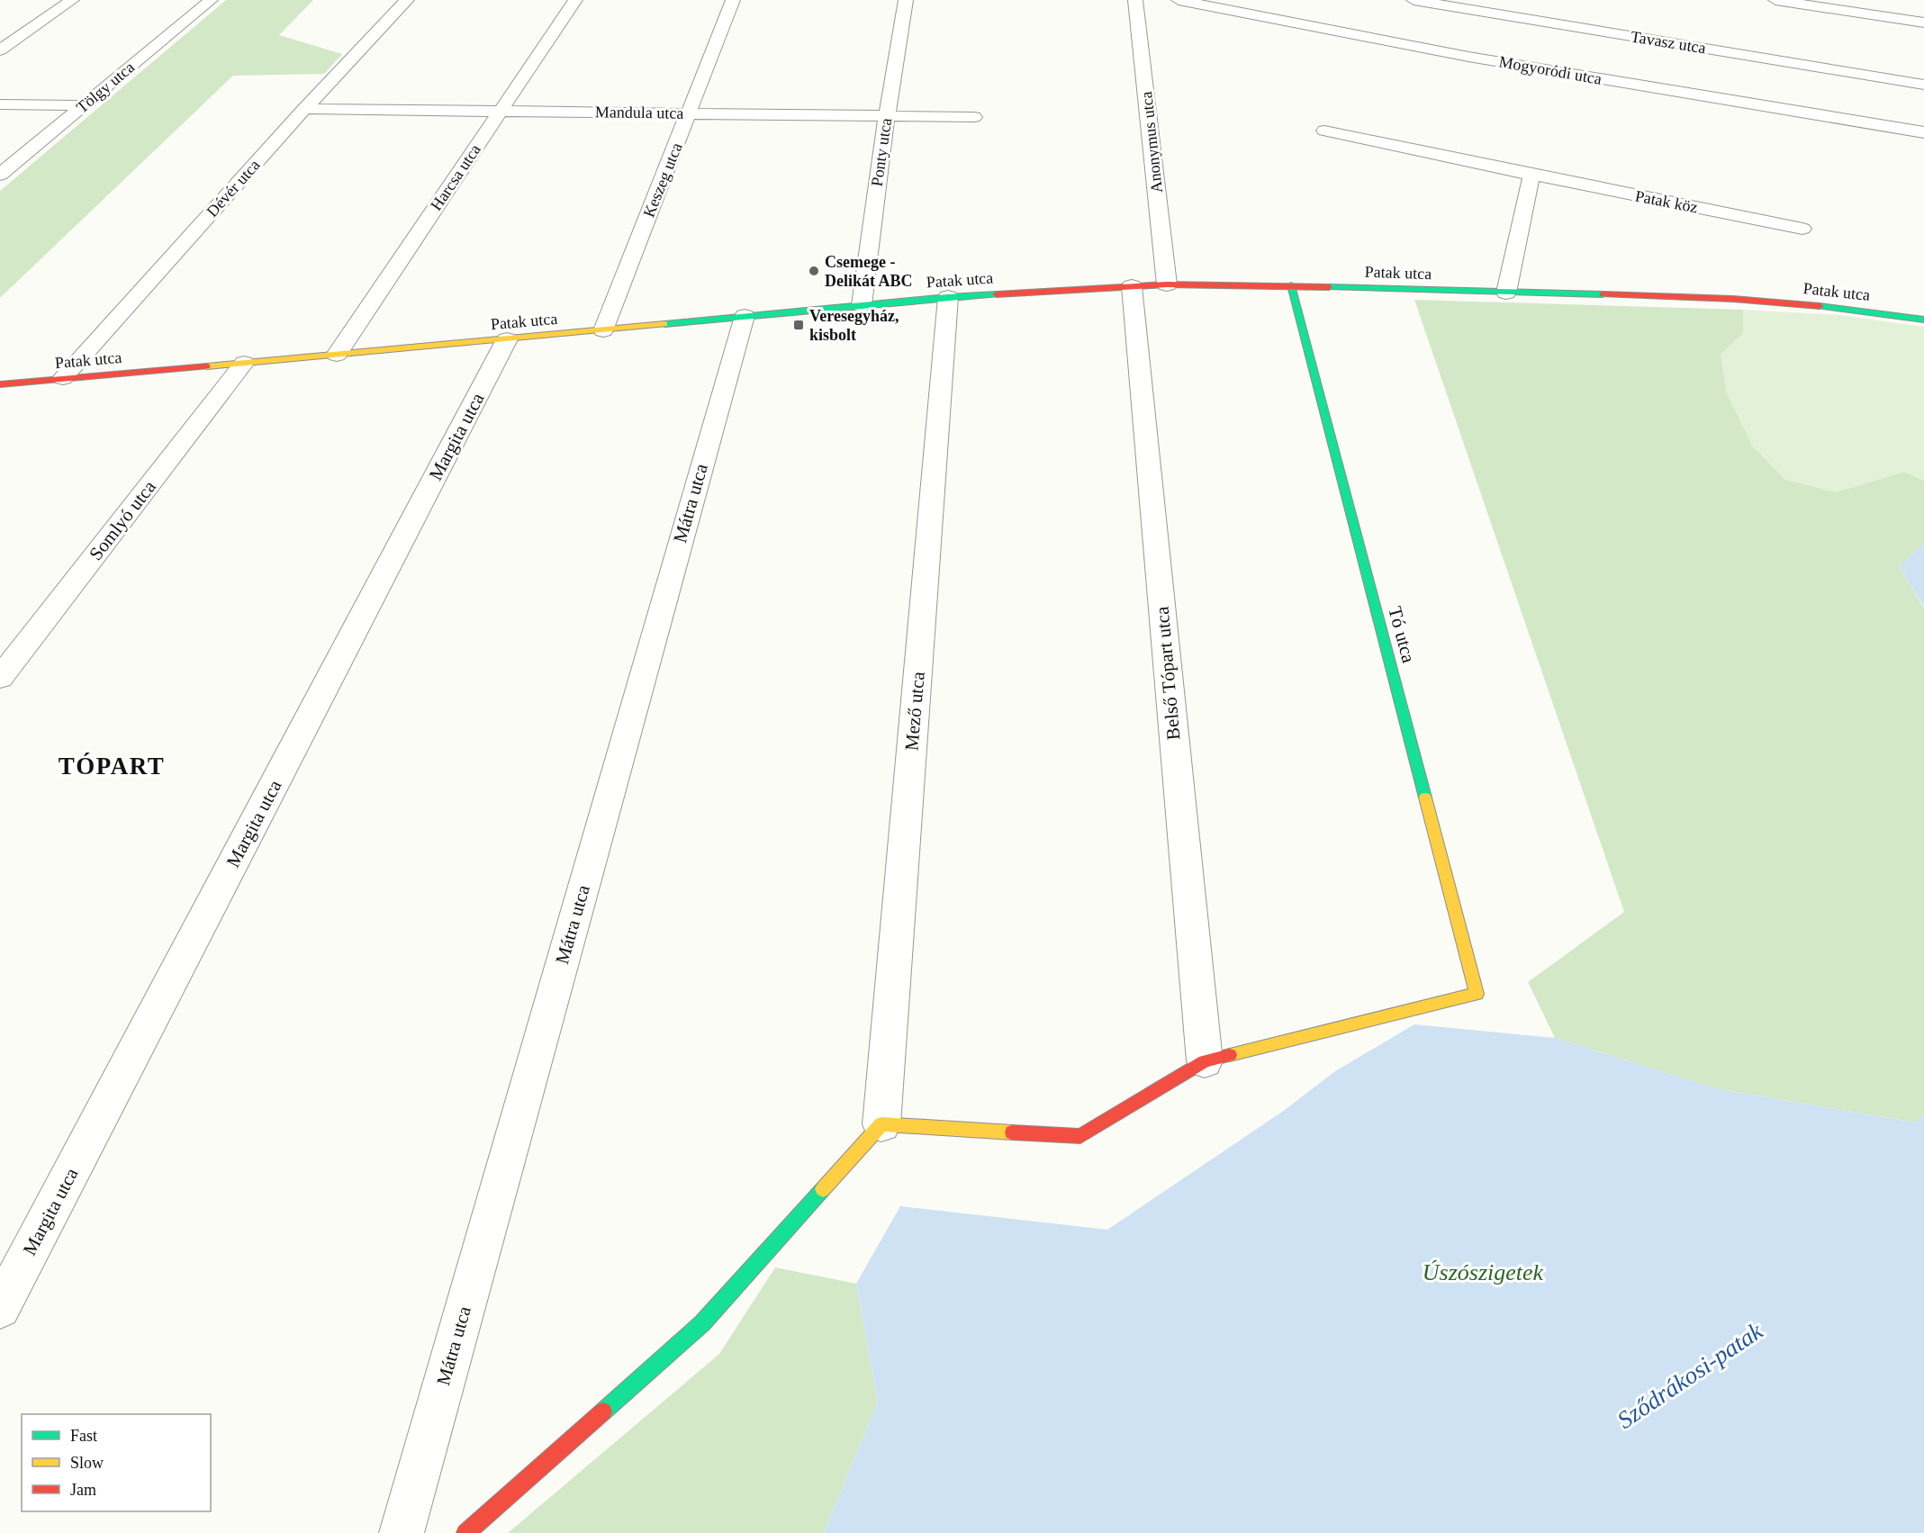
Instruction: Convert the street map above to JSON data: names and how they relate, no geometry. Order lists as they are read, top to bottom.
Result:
{
  "streets": {
    "street": [
      "Tavasz utca",
      "Mogyoródi utca",
      "Tölgy utca",
      "Mandula utca",
      "Anonymus utca",
      "Ponty utca",
      "Harcsa utca",
      "Keszeg utca",
      "Dévér utca",
      "Patak köz",
      "Patak utca",
      "Margita utca",
      "Mátra utca",
      "Somlyó utca",
      "Tó utca",
      "Belső Tópart utca",
      "Mező utca"
    ]
  },
  "crossings": [
    ["Mandula utca", "Ponty utca"],
    ["Mandula utca", "Harcsa utca"],
    ["Mandula utca", "Keszeg utca"],
    ["Mandula utca", "Dévér utca"],
    ["Anonymus utca", "Patak utca"],
    ["Ponty utca", "Patak utca"],
    ["Harcsa utca", "Patak utca"],
    ["Keszeg utca", "Patak utca"],
    ["Dévér utca", "Patak utca"],
    ["Patak utca", "Margita utca"],
    ["Patak utca", "Mátra utca"],
    ["Patak utca", "Somlyó utca"],
    ["Patak utca", "Tó utca"],
    ["Patak utca", "Belső Tópart utca"],
    ["Patak utca", "Mező utca"],
    ["Tó utca", "Belső Tópart utca"]
  ],
  "districts": ["TÓPART"],
  "water": ["Sződrákosi-patak"],
  "parks": ["Úszószigetek"],
  "places": {
    "other": ["Csemege - Delikát ABC"],
    "transit": ["Veresegyház, kisbolt"]
  },
  "legend": ["Fast", "Slow", "Jam"]
}
